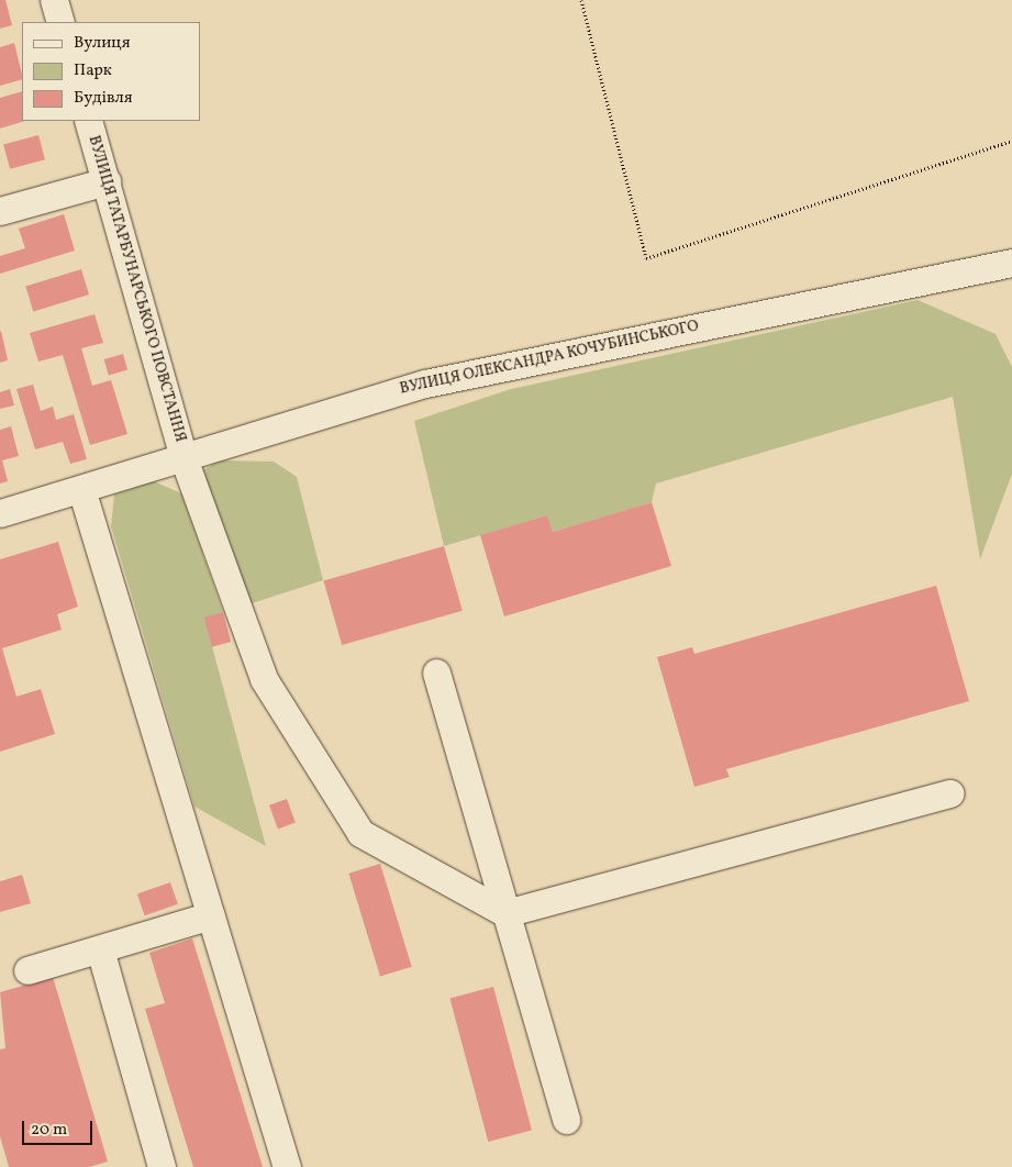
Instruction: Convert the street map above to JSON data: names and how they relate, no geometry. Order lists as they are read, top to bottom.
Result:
{
  "streets": {
    "street": ["ВУЛИЦЯ ТАТАРБУНАРСЬКОГО ПОВСТАННЯ", "ВУЛИЦЯ ОЛЕКСАНДРА КОЧУБИНСЬКОГО"]
  },
  "crossings": [
    ["ВУЛИЦЯ ТАТАРБУНАРСЬКОГО ПОВСТАННЯ", "ВУЛИЦЯ ОЛЕКСАНДРА КОЧУБИНСЬКОГО"]
  ],
  "legend": ["Вулиця", "Парк", "Будівля"],
  "scale_bar": "20 m"
}
